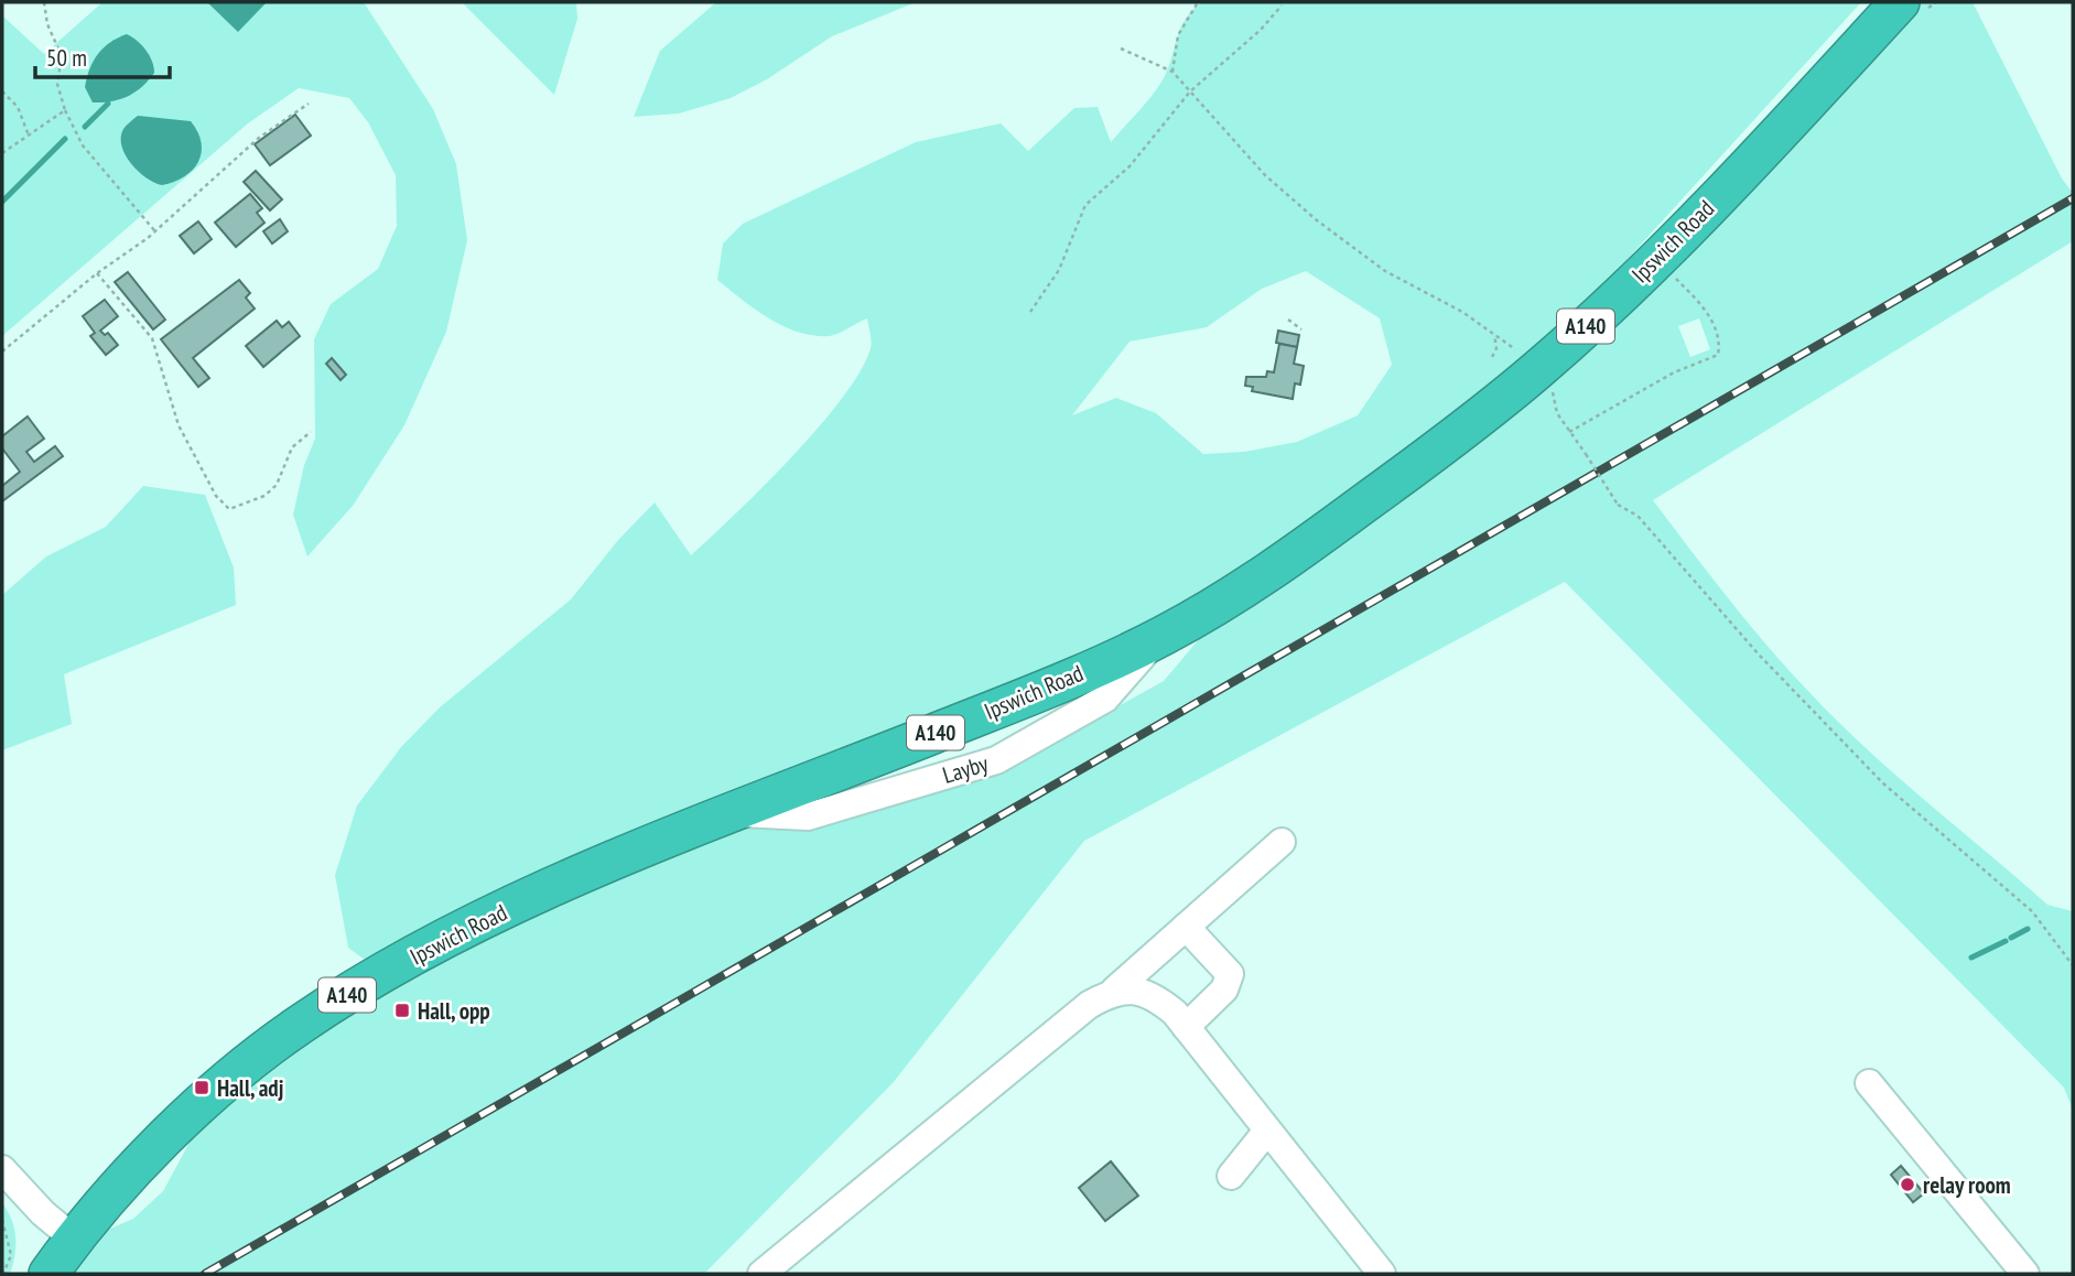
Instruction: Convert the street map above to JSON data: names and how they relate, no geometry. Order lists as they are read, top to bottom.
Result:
{
  "streets": {
    "highway": ["Ipswich Road", "A140"]
  },
  "places": {
    "transit": ["Hall, opp", "Hall, adj"],
    "other": ["relay room"]
  },
  "scale_bar": "50 m"
}
